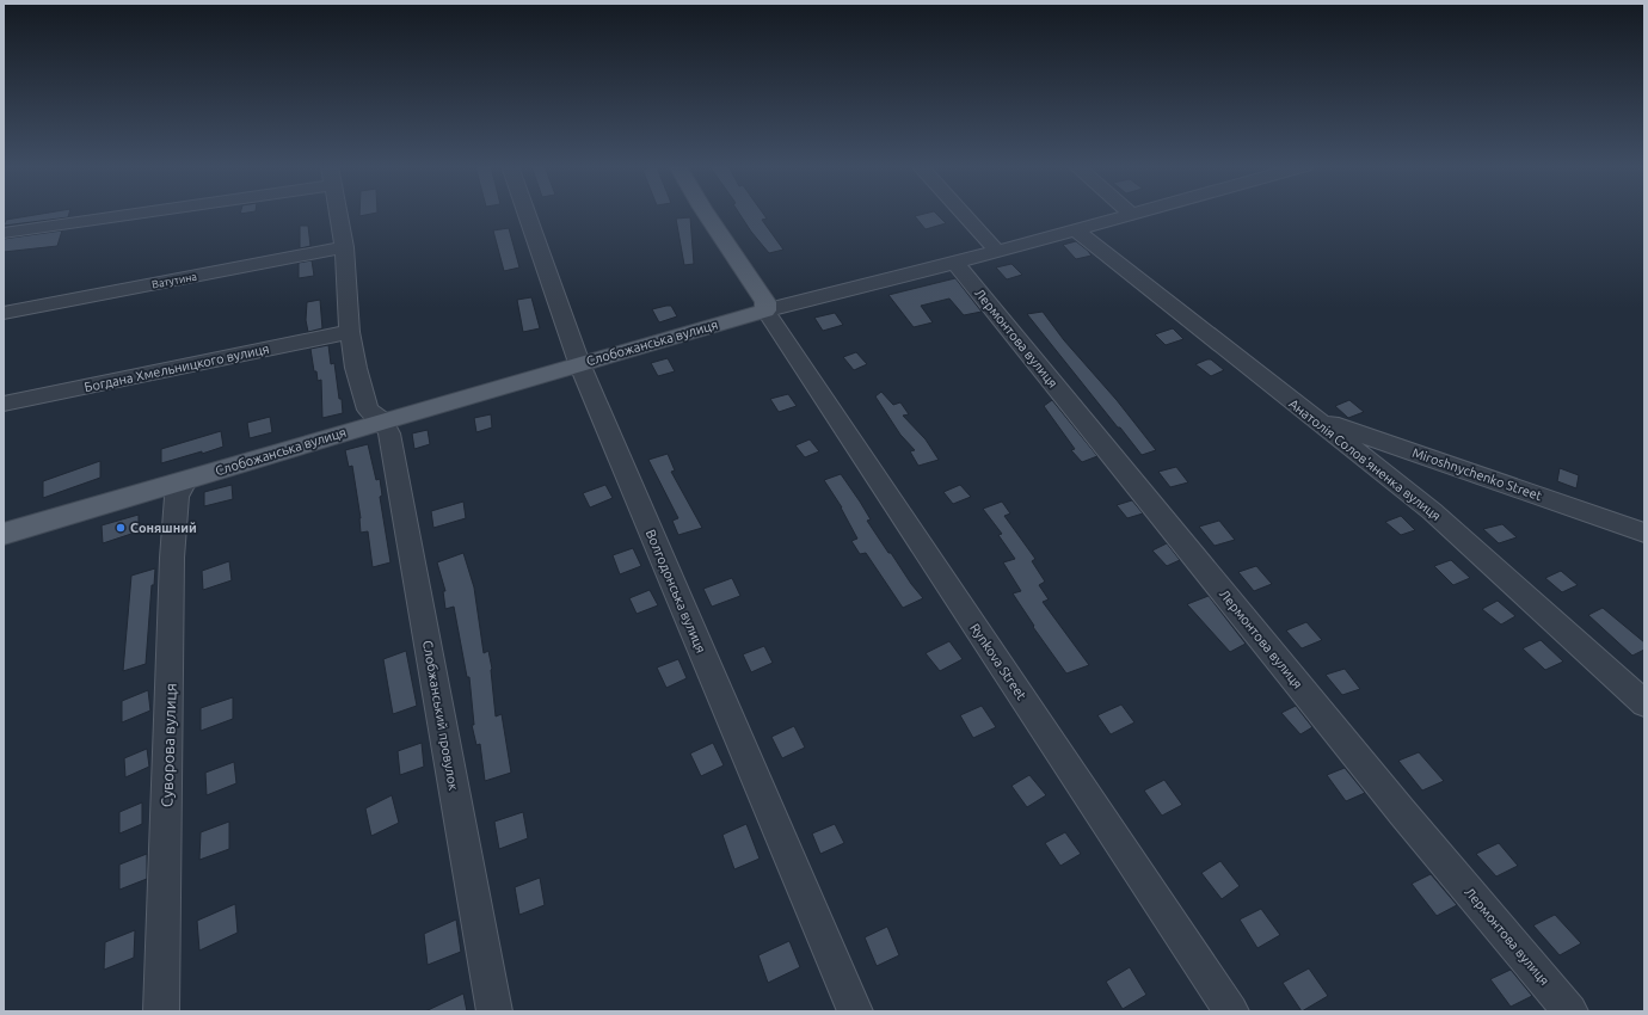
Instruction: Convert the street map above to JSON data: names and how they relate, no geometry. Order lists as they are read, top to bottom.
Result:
{
  "streets": {
    "main road": ["Слобожанська вулиця"],
    "street": [
      "Ватутина",
      "Лермонтова вулиця",
      "Богдана Хмельницкого вулиця",
      "Анатолія Солов'яненка вулиця",
      "Miroshnychenko Street",
      "Волгодонська вулиця",
      "Rynkova Street",
      "Слобжанський провулок",
      "Суворова вулиця"
    ]
  },
  "crossings": [
    ["Лермонтова вулиця", "Слобожанська вулиця"],
    ["Слобожанська вулиця", "Анатолія Солов'яненка вулиця"],
    ["Слобожанська вулиця", "Волгодонська вулиця"],
    ["Слобожанська вулиця", "Rynkova Street"],
    ["Слобожанська вулиця", "Слобжанський провулок"],
    ["Слобожанська вулиця", "Суворова вулиця"],
    ["Анатолія Солов'яненка вулиця", "Miroshnychenko Street"]
  ],
  "places": ["Соняшний"]
}
